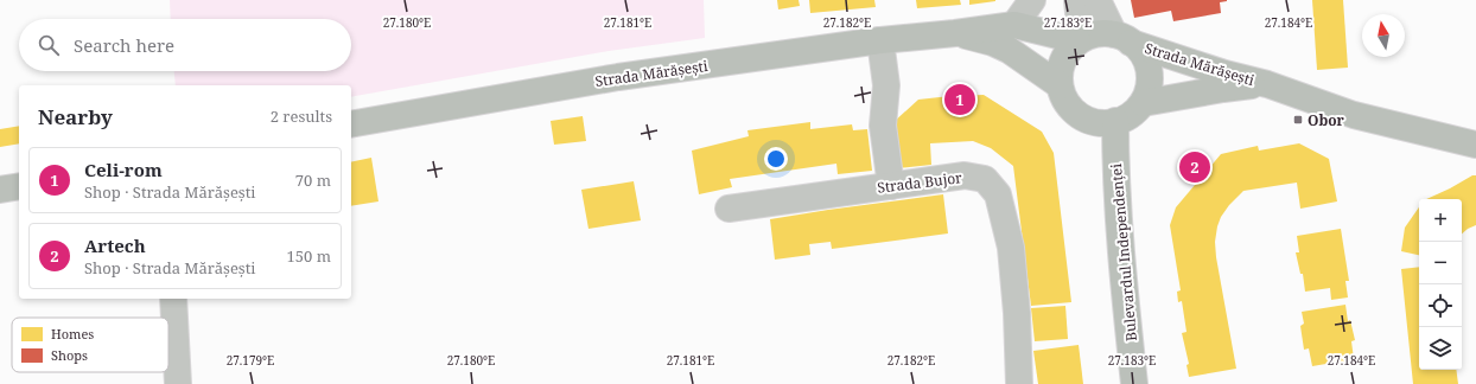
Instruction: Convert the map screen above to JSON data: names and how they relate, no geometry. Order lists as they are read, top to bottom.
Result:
{
  "streets": {
    "main road": ["Strada Mărășești", "Bulevardul Independenței"],
    "street": ["Strada Bujor"]
  },
  "crossings": [
    ["Strada Mărășești", "Bulevardul Independenței"]
  ],
  "places": {
    "transit": ["Obor"]
  },
  "legend": ["Homes", "Shops"],
  "north": "top",
  "page": {
    "search": "Search here",
    "pins": ["1", "2"],
    "heading": ["Nearby", "2 results"],
    "list": [
      {
        "mark": "1",
        "name": "Celi-rom",
        "note": "Shop · Strada Mărășești",
        "value": "70 m"
      },
      {
        "mark": "2",
        "name": "Artech",
        "note": "Shop · Strada Mărășești",
        "value": "150 m"
      }
    ],
    "map_buttons": ["+", "−"]
  },
  "coordinates": [
    "27.180°E",
    "27.181°E",
    "27.182°E",
    "27.183°E",
    "27.184°E",
    "27.179°E"
  ]
}
